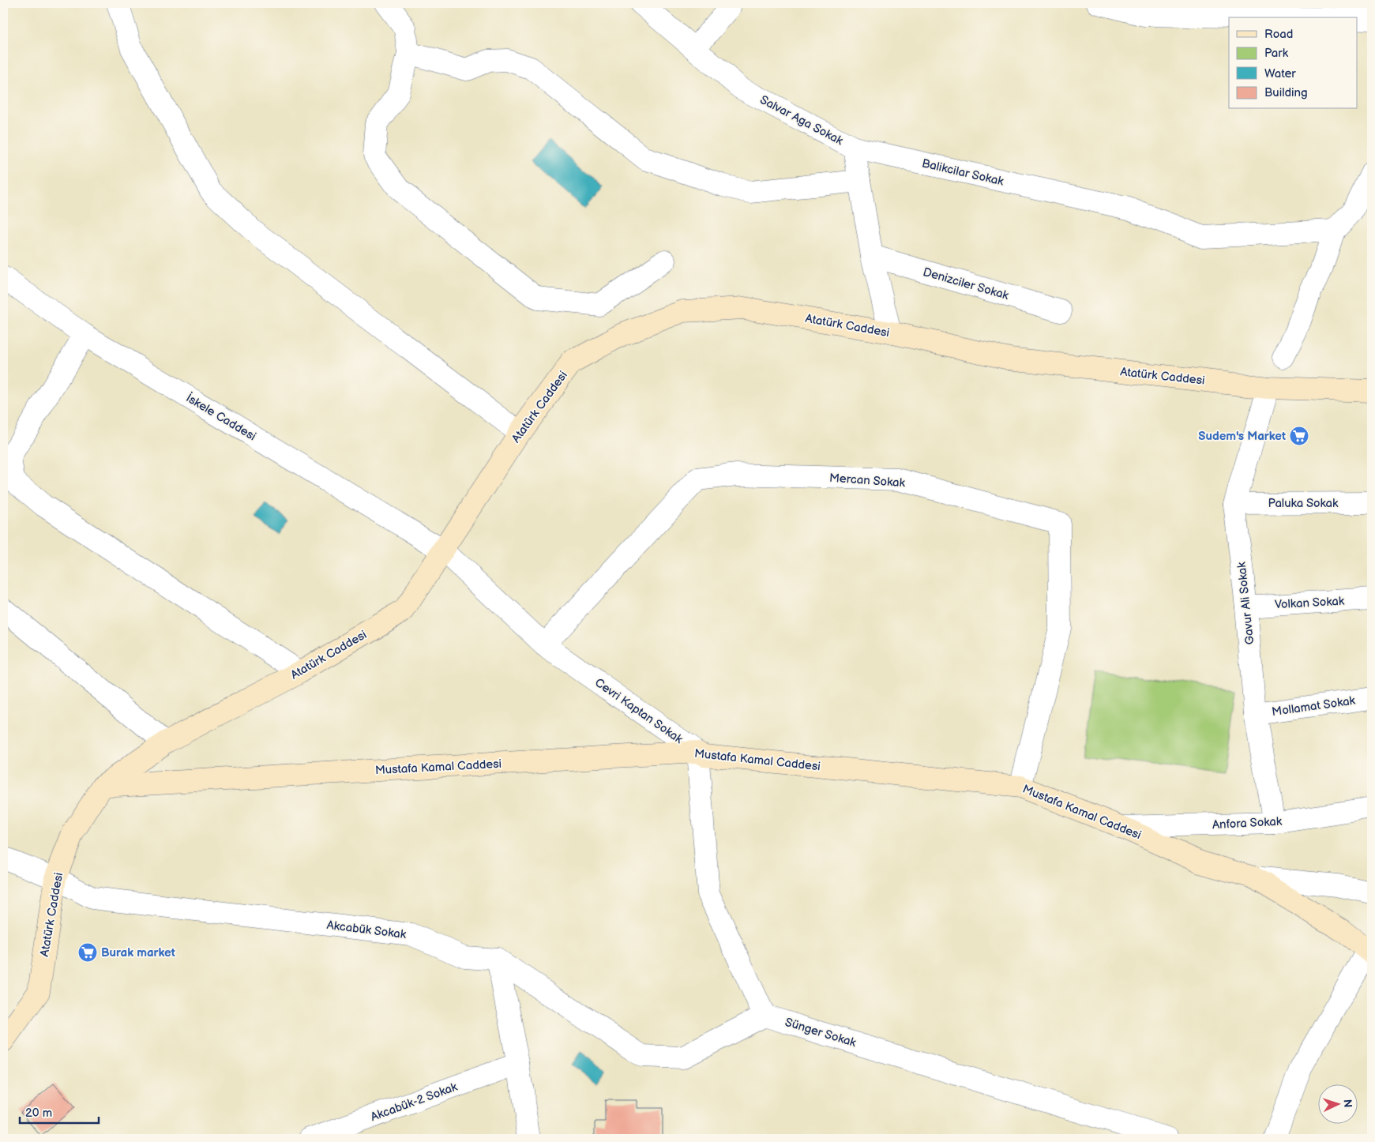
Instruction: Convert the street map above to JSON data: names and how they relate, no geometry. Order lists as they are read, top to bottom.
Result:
{
  "streets": {
    "street": [
      "Salvar Aga Sokak",
      "Balikcilar Sokak",
      "Denizciler Sokak",
      "Atatürk Caddesi",
      "İskele Caddesi",
      "Mercan Sokak",
      "Paluka Sokak",
      "Volkan Sokak",
      "Gavur Ali Sokak",
      "Mollamat Sokak",
      "Cevri Kaptan Sokak",
      "Mustafa Kamal Caddesi",
      "Anfora Sokak",
      "Akcabük Sokak",
      "Sünger Sokak",
      "Akcabük-2 Sokak"
    ]
  },
  "crossings": [
    ["Salvar Aga Sokak", "Balikcilar Sokak"],
    ["Salvar Aga Sokak", "Denizciler Sokak"],
    ["Salvar Aga Sokak", "Atatürk Caddesi"],
    ["Atatürk Caddesi", "İskele Caddesi"],
    ["Atatürk Caddesi", "Gavur Ali Sokak"],
    ["Atatürk Caddesi", "Cevri Kaptan Sokak"],
    ["Atatürk Caddesi", "Mustafa Kamal Caddesi"],
    ["Atatürk Caddesi", "Akcabük Sokak"],
    ["İskele Caddesi", "Cevri Kaptan Sokak"],
    ["Mercan Sokak", "Cevri Kaptan Sokak"],
    ["Mercan Sokak", "Mustafa Kamal Caddesi"],
    ["Paluka Sokak", "Gavur Ali Sokak"],
    ["Volkan Sokak", "Gavur Ali Sokak"],
    ["Gavur Ali Sokak", "Mollamat Sokak"],
    ["Gavur Ali Sokak", "Anfora Sokak"],
    ["Cevri Kaptan Sokak", "Mustafa Kamal Caddesi"],
    ["Mustafa Kamal Caddesi", "Anfora Sokak"]
  ],
  "places": {
    "supermarket": ["Sudem's Market", "Burak market"]
  },
  "legend": [
    "Road",
    "Park",
    "Water",
    "Building"
  ],
  "scale_bar": "20 m",
  "north": "right"
}
